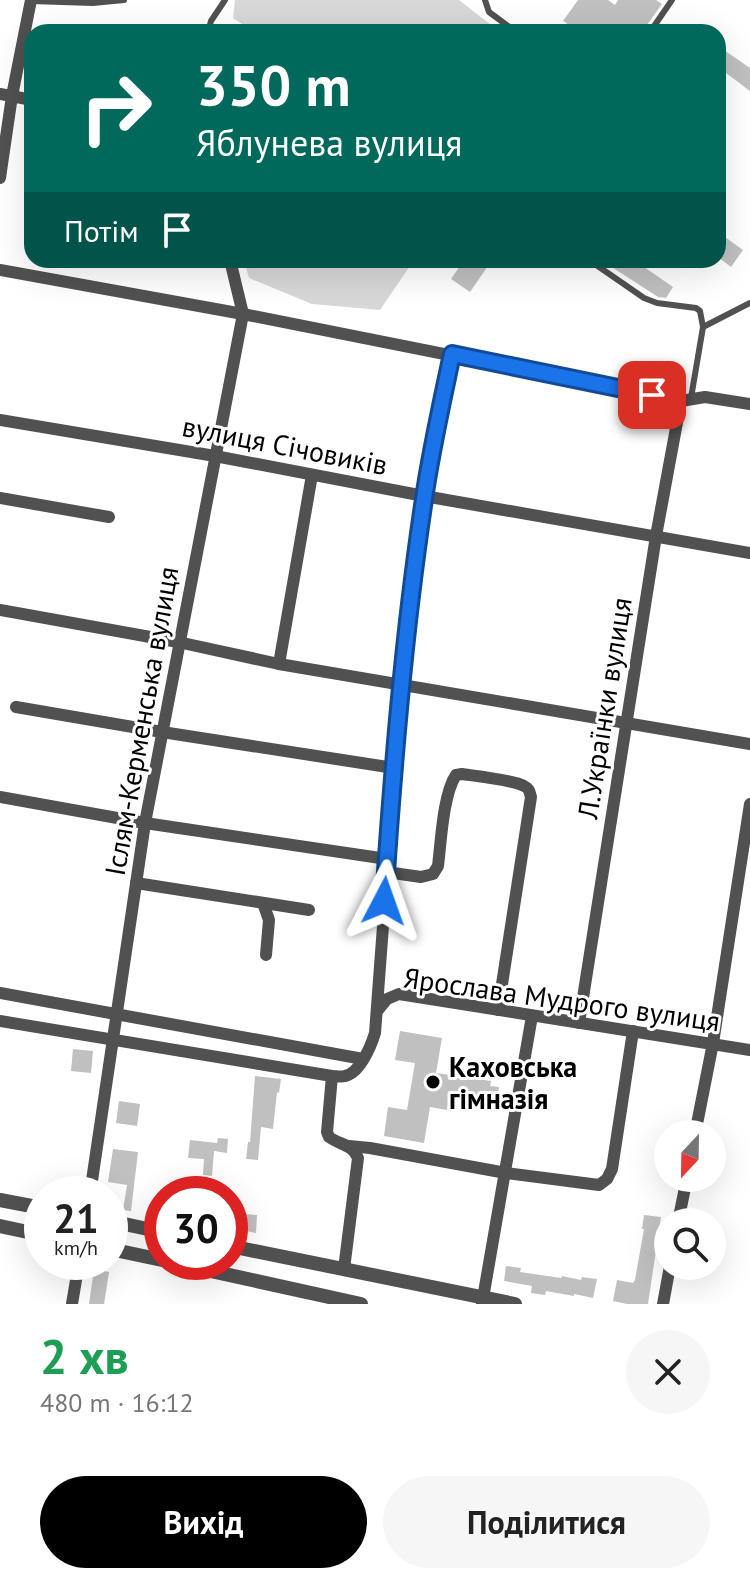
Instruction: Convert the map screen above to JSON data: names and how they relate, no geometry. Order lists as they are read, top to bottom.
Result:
{
  "streets": {
    "street": [
      "вулиця Січовиків",
      "Л.Українки вулиця",
      "Іслям-Керменська вулиця",
      "Ярослава Мудрого вулиця"
    ]
  },
  "crossings": [
    ["вулиця Січовиків", "Л.Українки вулиця"],
    ["вулиця Січовиків", "Іслям-Керменська вулиця"],
    ["Л.Українки вулиця", "Ярослава Мудрого вулиця"]
  ],
  "places": ["Каховська гімназія"],
  "north": "bottom",
  "page": {
    "turn": ["350 m", "Яблунева вулиця"],
    "then": "Потім",
    "speed": "21 km/h",
    "limit": "30",
    "heading": ["2 хв", "480 m · 16:12"],
    "buttons": ["Вихід", "Поділитися"]
  }
}
